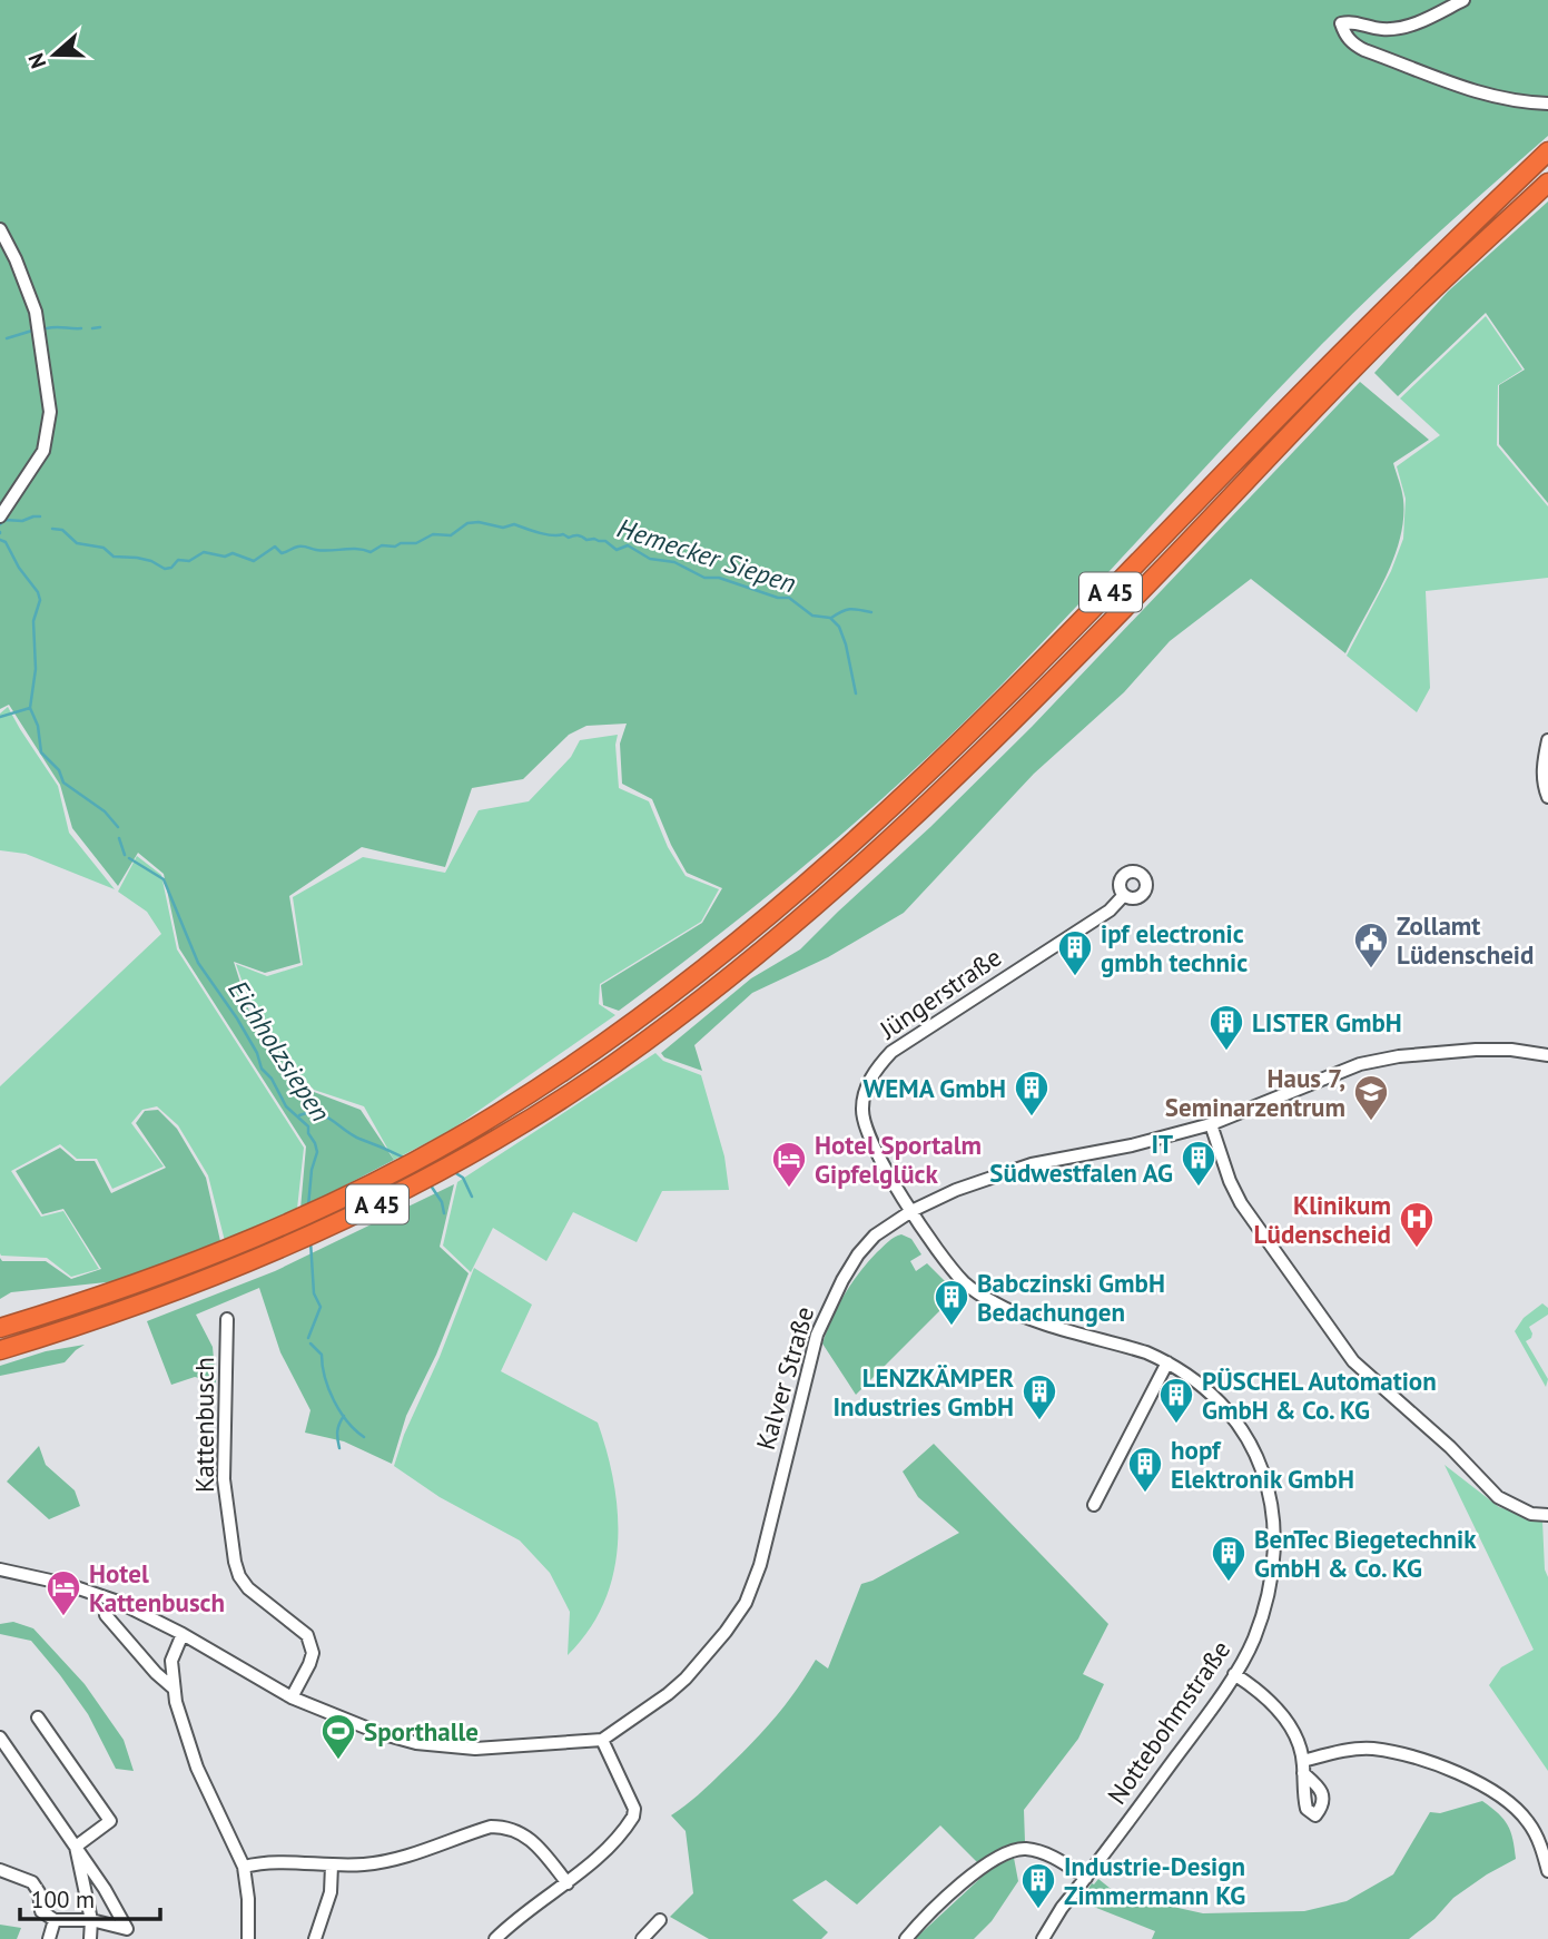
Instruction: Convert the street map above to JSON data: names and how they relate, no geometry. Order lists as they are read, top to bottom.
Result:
{
  "streets": {
    "highway": ["A 45"],
    "street": [
      "Jüngerstraße",
      "Kalver Straße",
      "Kattenbusch",
      "Nottebohmstraße"
    ]
  },
  "crossings": [
    ["Jüngerstraße", "Kalver Straße"],
    ["Jüngerstraße", "Nottebohmstraße"],
    ["Kalver Straße", "Nottebohmstraße"]
  ],
  "water": ["Hemecker Siepen", "Eichholzsiepen"],
  "places": {
    "public building": ["Zollamt Lüdenscheid"],
    "building": [
      "ipf electronic gmbh technic",
      "LISTER GmbH",
      "WEMA GmbH",
      "IT Südwestfalen AG",
      "Babczinski GmbH Bedachungen",
      "LENZKÄMPER Industries GmbH",
      "PÜSCHEL Automation GmbH & Co. KG",
      "hopf Elektronik GmbH",
      "BenTec Biegetechnik GmbH & Co. KG",
      "Industrie-Design Zimmermann KG"
    ],
    "school or university": ["Haus 7, Seminarzentrum"],
    "hotel": ["Hotel Sportalm Gipfelglück", "Hotel Kattenbusch"],
    "hospital": ["Klinikum Lüdenscheid"],
    "sports": ["Sporthalle"]
  },
  "scale_bar": "100 m",
  "north": "left"
}
